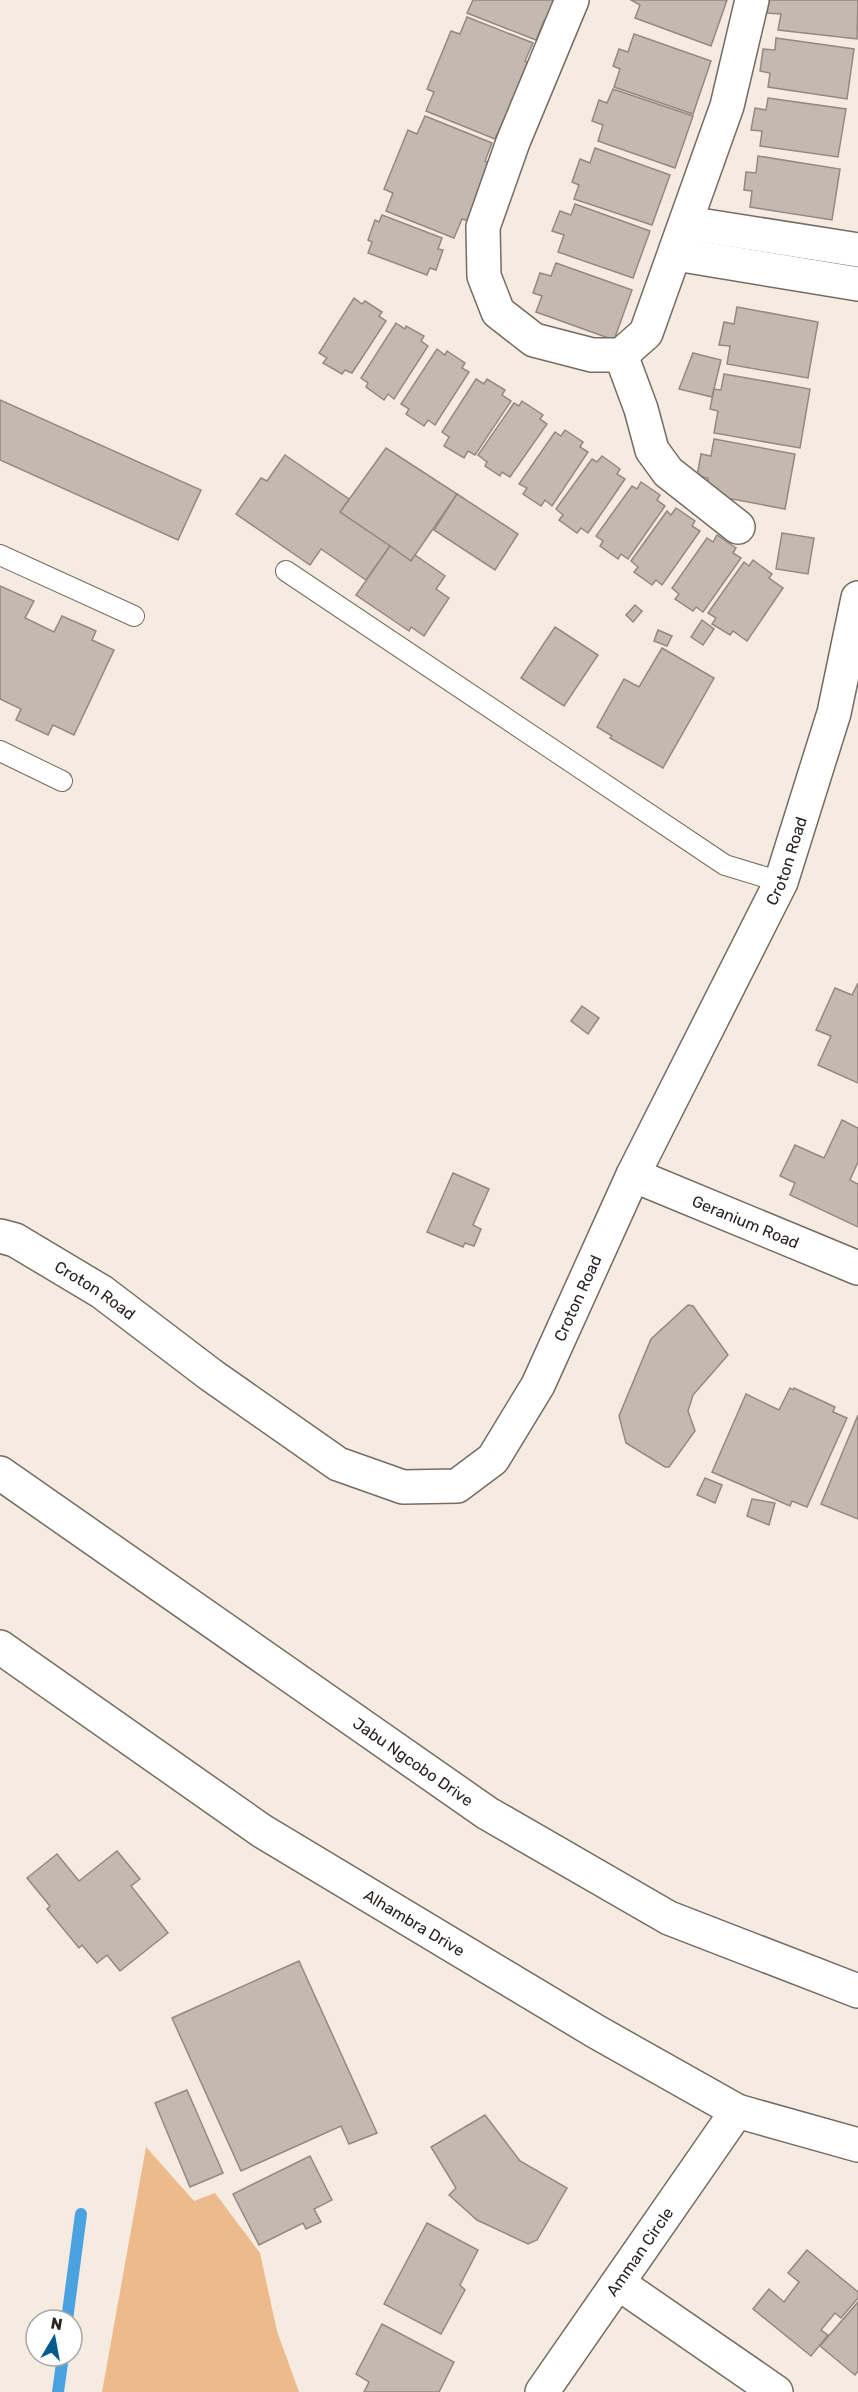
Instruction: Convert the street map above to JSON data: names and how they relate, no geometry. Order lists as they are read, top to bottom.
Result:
{
  "streets": {
    "street": [
      "Croton Road",
      "Geranium Road",
      "Jabu Ngcobo Drive",
      "Alhambra Drive",
      "Amman Circle"
    ]
  },
  "crossings": [
    ["Croton Road", "Geranium Road"],
    ["Alhambra Drive", "Amman Circle"]
  ],
  "north": "top"
}
